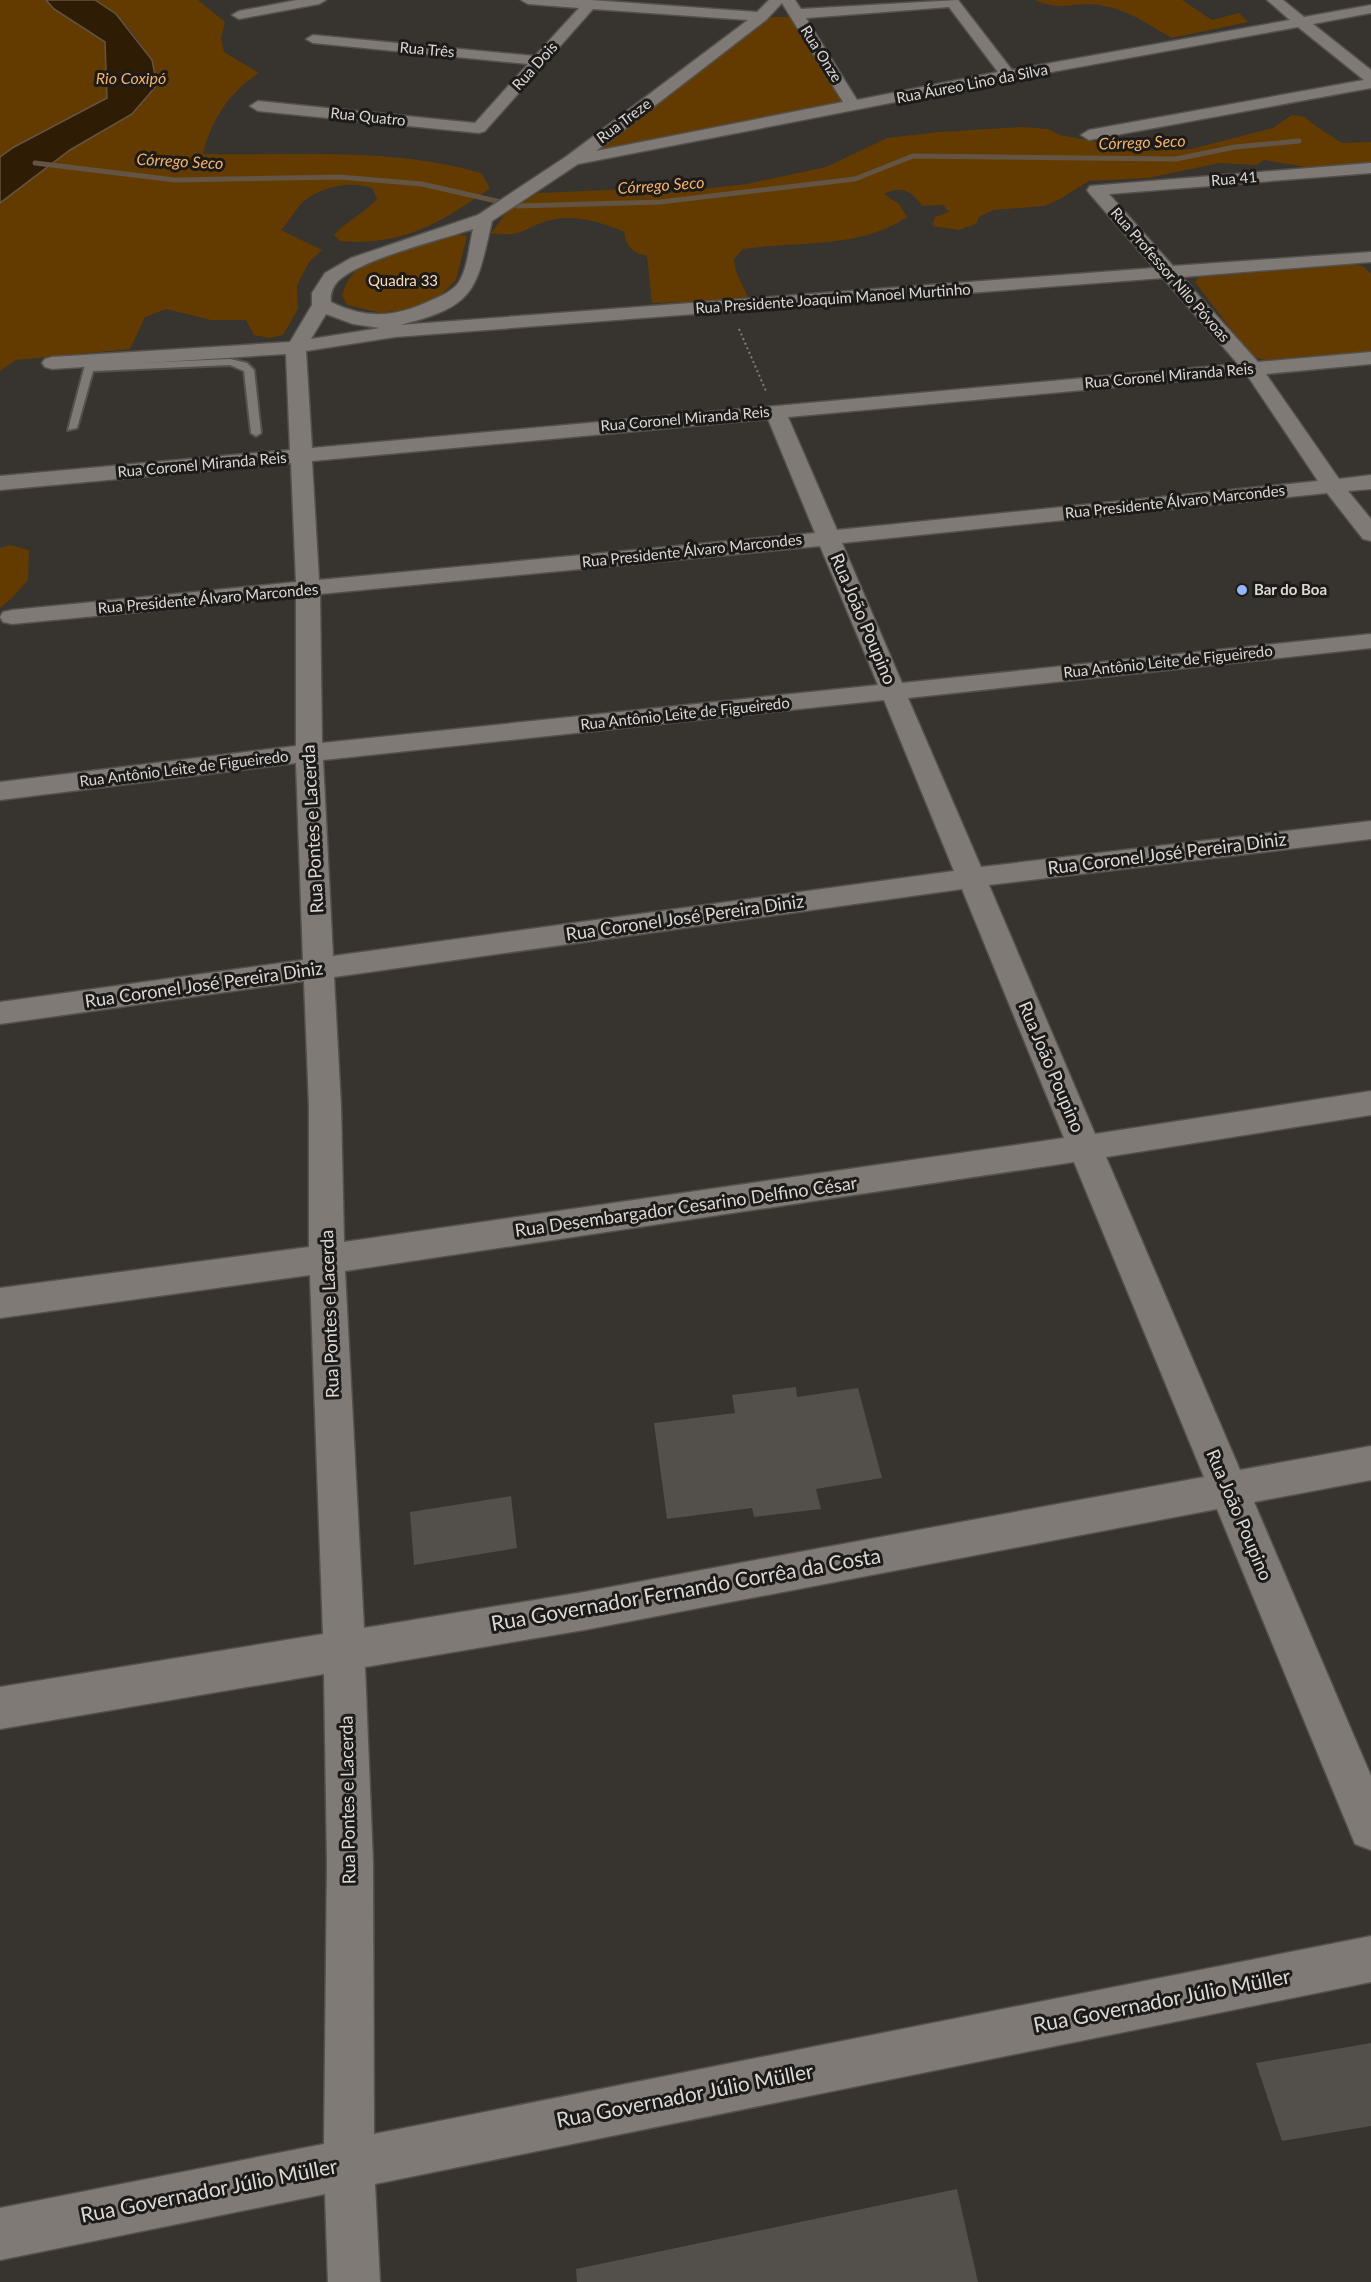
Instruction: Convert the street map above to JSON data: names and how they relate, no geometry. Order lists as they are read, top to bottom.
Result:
{
  "streets": {
    "street": [
      "Rua Três",
      "Rua Onze",
      "Rua Dois",
      "Rua Áureo Lino da Silva",
      "Rua Quatro",
      "Rua Treze",
      "Rua 41",
      "Rua Professor Nilo Póvoas",
      "Rua Presidente Joaquim Manoel Murtinho",
      "Rua Coronel Miranda Reis",
      "Rua Presidente Álvaro Marcondes",
      "Rua João Poupino",
      "Rua Antônio Leite de Figueiredo",
      "Rua Pontes e Lacerda",
      "Rua Coronel José Pereira Diniz",
      "Rua Desembargador Cesarino Delfino César",
      "Rua Governador Fernando Corrêa da Costa",
      "Rua Governador Júlio Müller"
    ]
  },
  "crossings": [
    ["Rua Três", "Rua Dois"],
    ["Rua Onze", "Rua Áureo Lino da Silva"],
    ["Rua Dois", "Rua Quatro"],
    ["Rua Áureo Lino da Silva", "Rua Treze"],
    ["Rua Treze", "Rua Presidente Joaquim Manoel Murtinho"],
    ["Rua Treze", "Rua Pontes e Lacerda"],
    ["Rua 41", "Rua Professor Nilo Póvoas"],
    ["Rua Professor Nilo Póvoas", "Rua Presidente Joaquim Manoel Murtinho"],
    ["Rua Professor Nilo Póvoas", "Rua Coronel Miranda Reis"],
    ["Rua Professor Nilo Póvoas", "Rua Presidente Álvaro Marcondes"],
    ["Rua Presidente Joaquim Manoel Murtinho", "Rua Pontes e Lacerda"],
    ["Rua Coronel Miranda Reis", "Rua João Poupino"],
    ["Rua Coronel Miranda Reis", "Rua Pontes e Lacerda"],
    ["Rua Presidente Álvaro Marcondes", "Rua João Poupino"],
    ["Rua Presidente Álvaro Marcondes", "Rua Pontes e Lacerda"],
    ["Rua João Poupino", "Rua Antônio Leite de Figueiredo"],
    ["Rua João Poupino", "Rua Coronel José Pereira Diniz"],
    ["Rua João Poupino", "Rua Desembargador Cesarino Delfino César"],
    ["Rua João Poupino", "Rua Governador Fernando Corrêa da Costa"],
    ["Rua Antônio Leite de Figueiredo", "Rua Pontes e Lacerda"],
    ["Rua Pontes e Lacerda", "Rua Coronel José Pereira Diniz"],
    ["Rua Pontes e Lacerda", "Rua Desembargador Cesarino Delfino César"],
    ["Rua Pontes e Lacerda", "Rua Governador Fernando Corrêa da Costa"],
    ["Rua Pontes e Lacerda", "Rua Governador Júlio Müller"]
  ],
  "water": ["Rio Coxipó", "Córrego Seco"],
  "parks": ["Quadra 33"],
  "places": ["Bar do Boa"]
}
